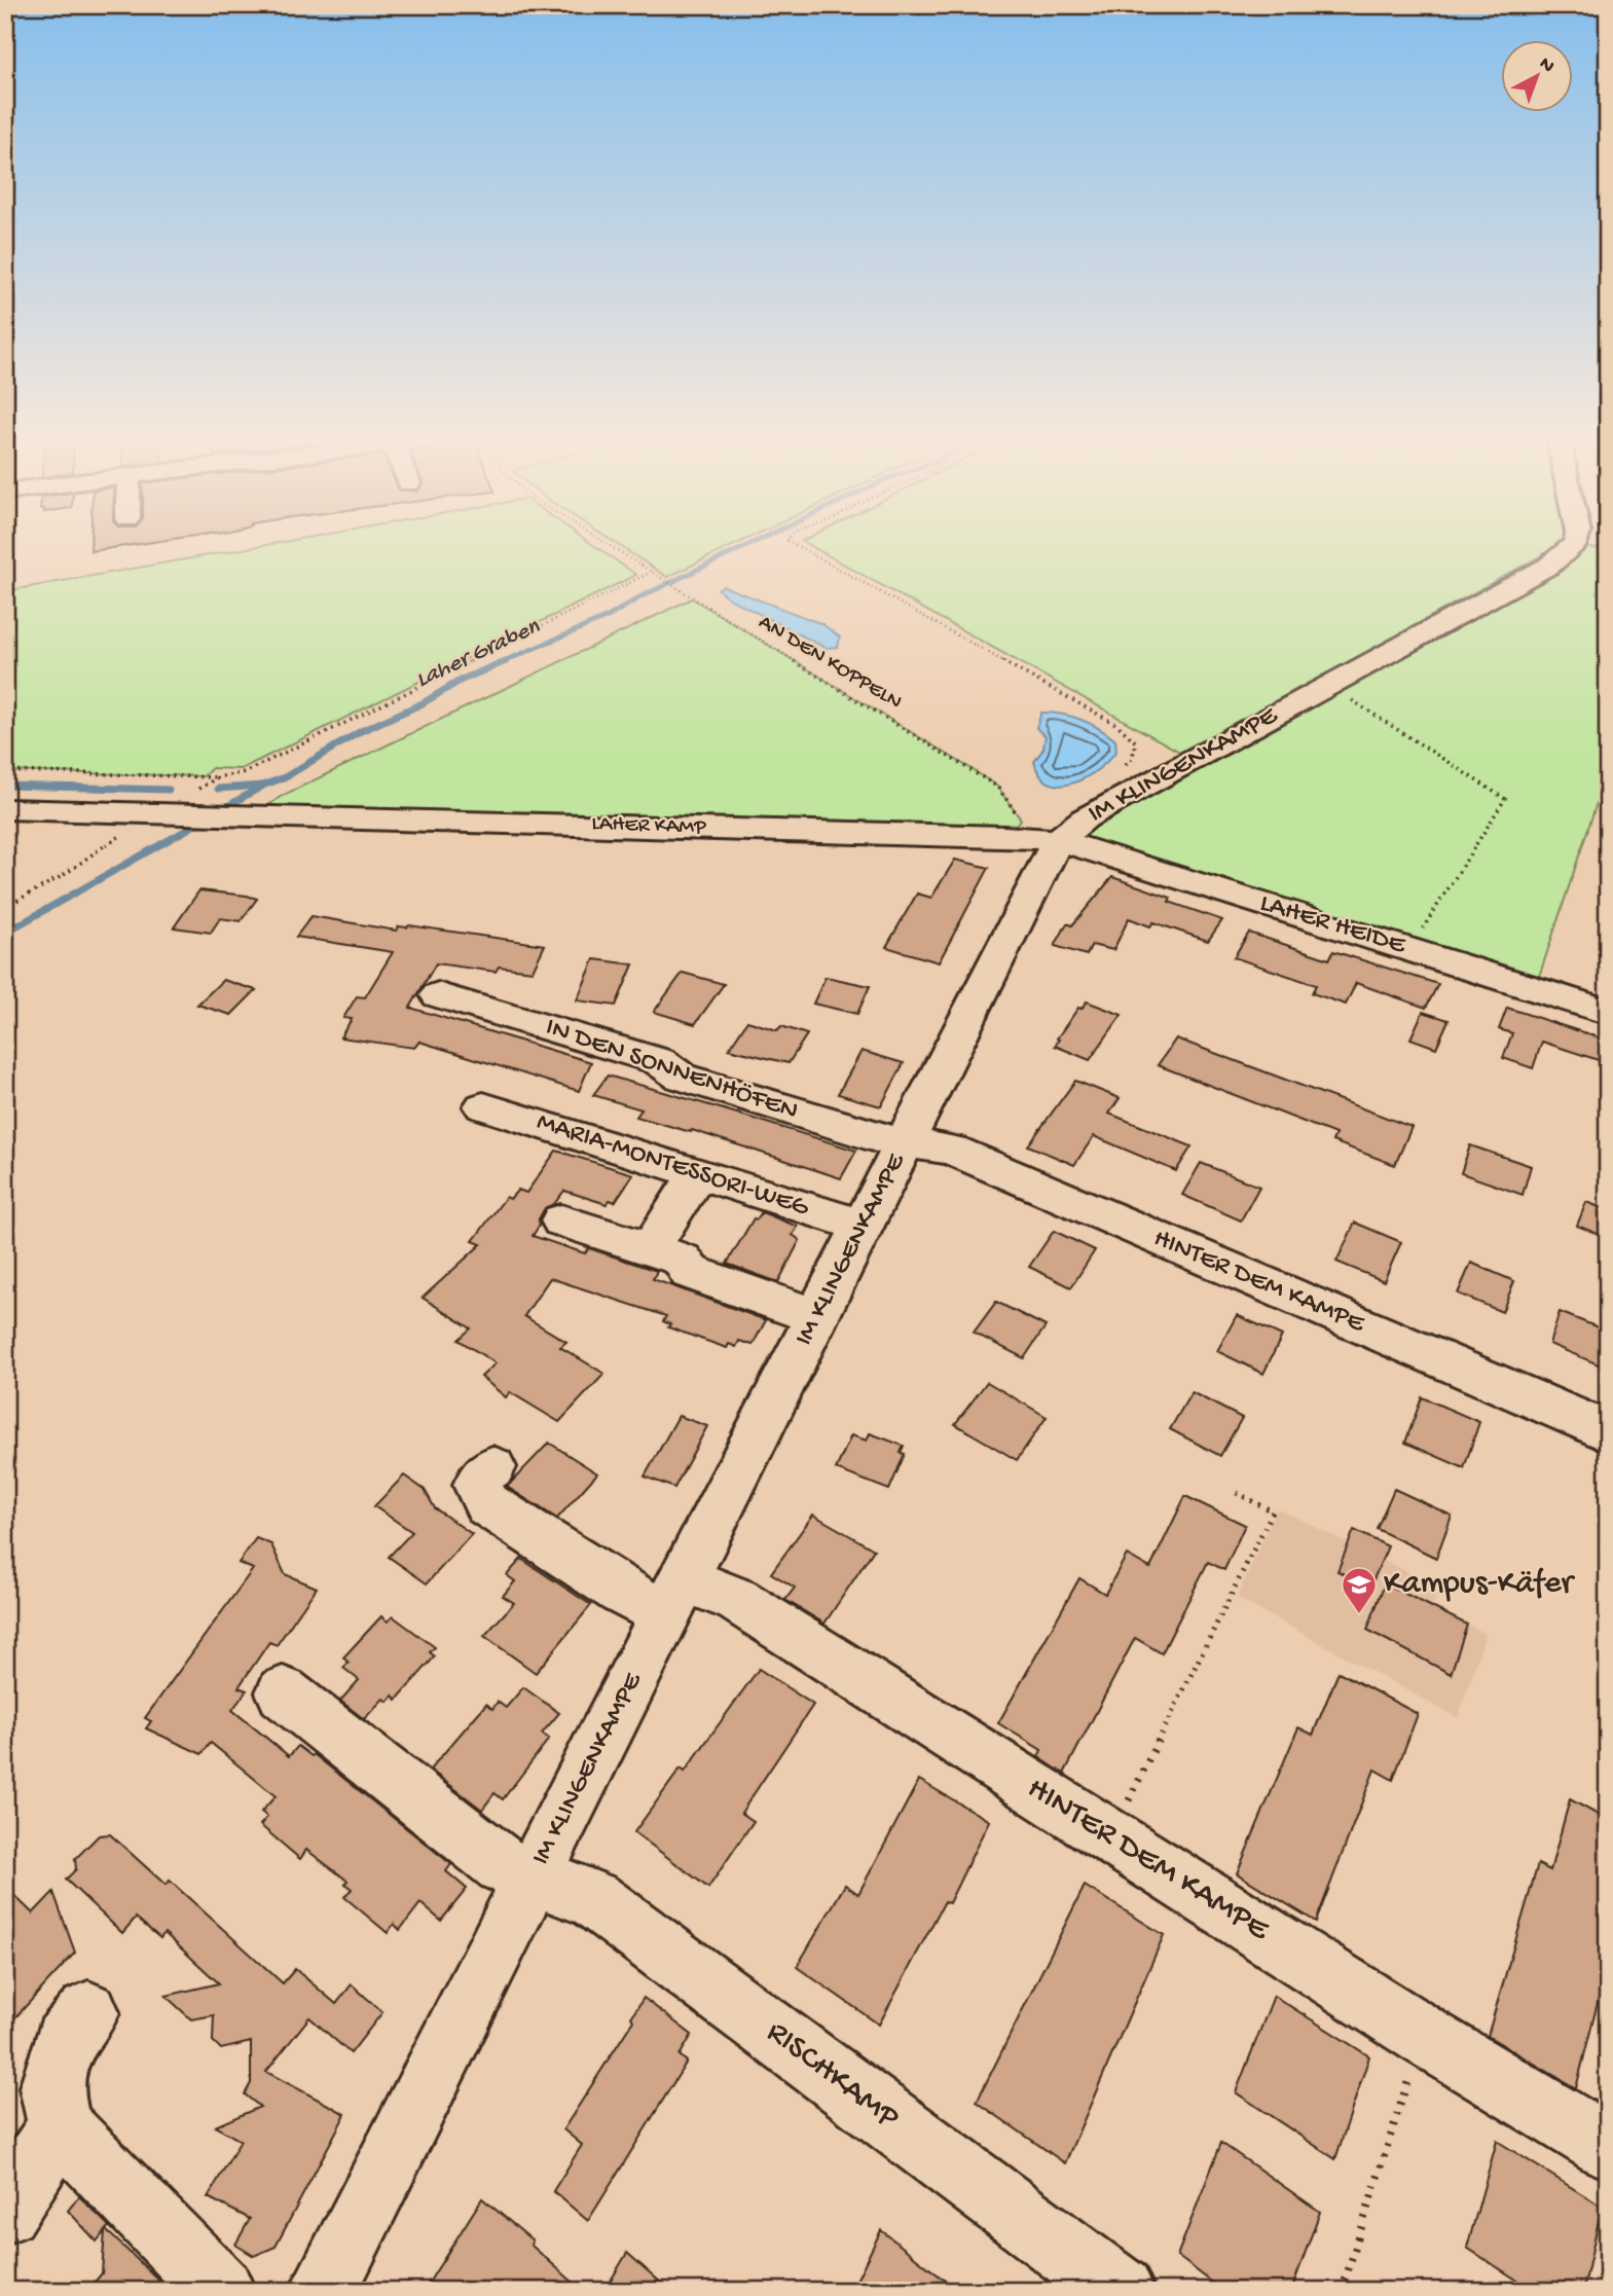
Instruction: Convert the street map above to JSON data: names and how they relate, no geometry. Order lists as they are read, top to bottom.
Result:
{
  "streets": {
    "street": [
      "IM KLINGENKAMPE",
      "LAHER KAMP",
      "LAHER HEIDE",
      "IN DEN SONNENHÖFEN",
      "MARIA-MONTESSORI-WEG",
      "HINTER DEM KAMPE",
      "RISCHKAMP"
    ],
    "path": ["AN DEN KOPPELN"]
  },
  "crossings": [
    ["AN DEN KOPPELN", "IM KLINGENKAMPE"],
    ["AN DEN KOPPELN", "LAHER KAMP"],
    ["AN DEN KOPPELN", "LAHER HEIDE"],
    ["IM KLINGENKAMPE", "LAHER KAMP"],
    ["IM KLINGENKAMPE", "LAHER HEIDE"],
    ["IM KLINGENKAMPE", "IN DEN SONNENHÖFEN"],
    ["IM KLINGENKAMPE", "MARIA-MONTESSORI-WEG"],
    ["IM KLINGENKAMPE", "HINTER DEM KAMPE"],
    ["IM KLINGENKAMPE", "RISCHKAMP"],
    ["LAHER KAMP", "LAHER HEIDE"],
    ["IN DEN SONNENHÖFEN", "HINTER DEM KAMPE"]
  ],
  "water": ["Laher Graben"],
  "places": {
    "school or university": ["Kampus-Käfer"]
  },
  "north": "top right"
}
